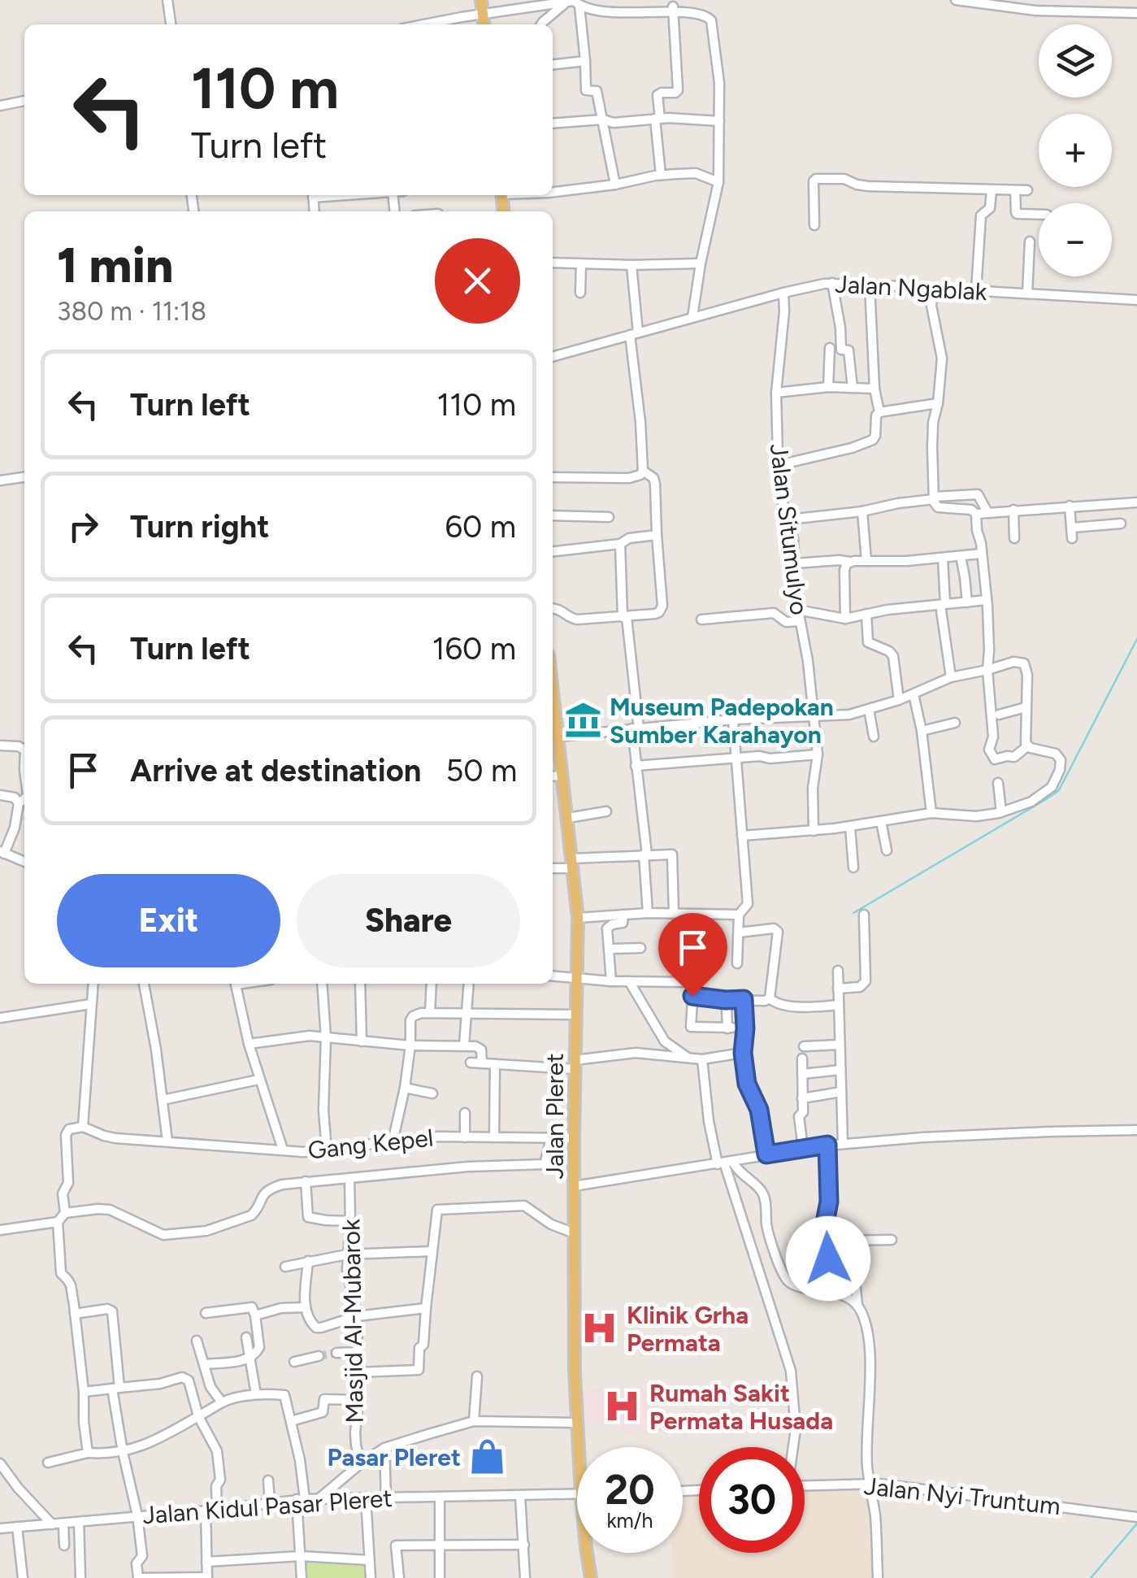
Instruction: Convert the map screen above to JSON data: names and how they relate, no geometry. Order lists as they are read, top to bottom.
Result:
{
  "streets": {
    "main road": ["Jalan Pleret"],
    "street": [
      "Jalan Ngablak",
      "Jalan Situmulyo",
      "Gang Kepel",
      "Masjid Al-Mubarok",
      "Jalan Nyi Truntum",
      "Jalan Kidul Pasar Pleret"
    ]
  },
  "crossings": [
    ["Jalan Ngablak", "Jalan Situmulyo"],
    ["Jalan Pleret", "Gang Kepel"]
  ],
  "places": {
    "museum": ["Museum Padepokan Sumber Karahayon"],
    "hospital": ["Klinik Grha Permata", "Rumah Sakit Permata Husada"],
    "shop": ["Pasar Pleret"]
  },
  "page": {
    "map_buttons": ["+", "−"],
    "turn": ["110 m", "Turn left"],
    "heading": ["1 min", "380 m · 11:18"],
    "list": [
      {
        "name": "Turn left",
        "value": "110 m"
      },
      {
        "name": "Turn right",
        "value": "60 m"
      },
      {
        "name": "Turn left",
        "value": "160 m"
      },
      {
        "name": "Arrive at destination",
        "value": "50 m"
      }
    ],
    "buttons": ["Exit", "Share"],
    "speed": "20 km/h",
    "limit": "30"
  }
}
